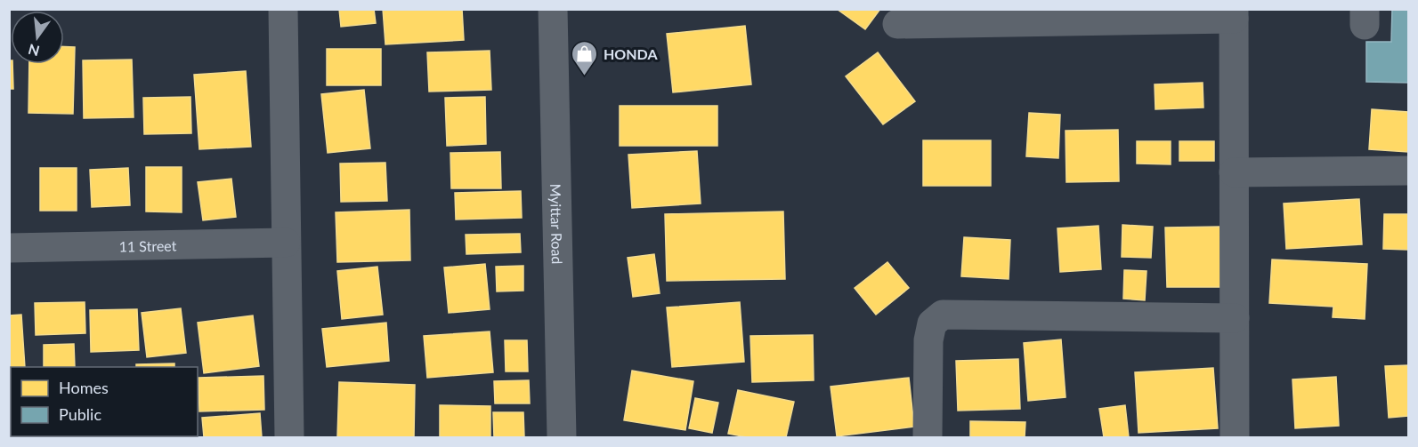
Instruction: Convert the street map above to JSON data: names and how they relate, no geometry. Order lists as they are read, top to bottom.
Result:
{
  "streets": {
    "street": ["Myittar Road", "11 Street"]
  },
  "places": {
    "shop": ["HONDA"]
  },
  "legend": ["Homes", "Public"],
  "north": "bottom"
}
